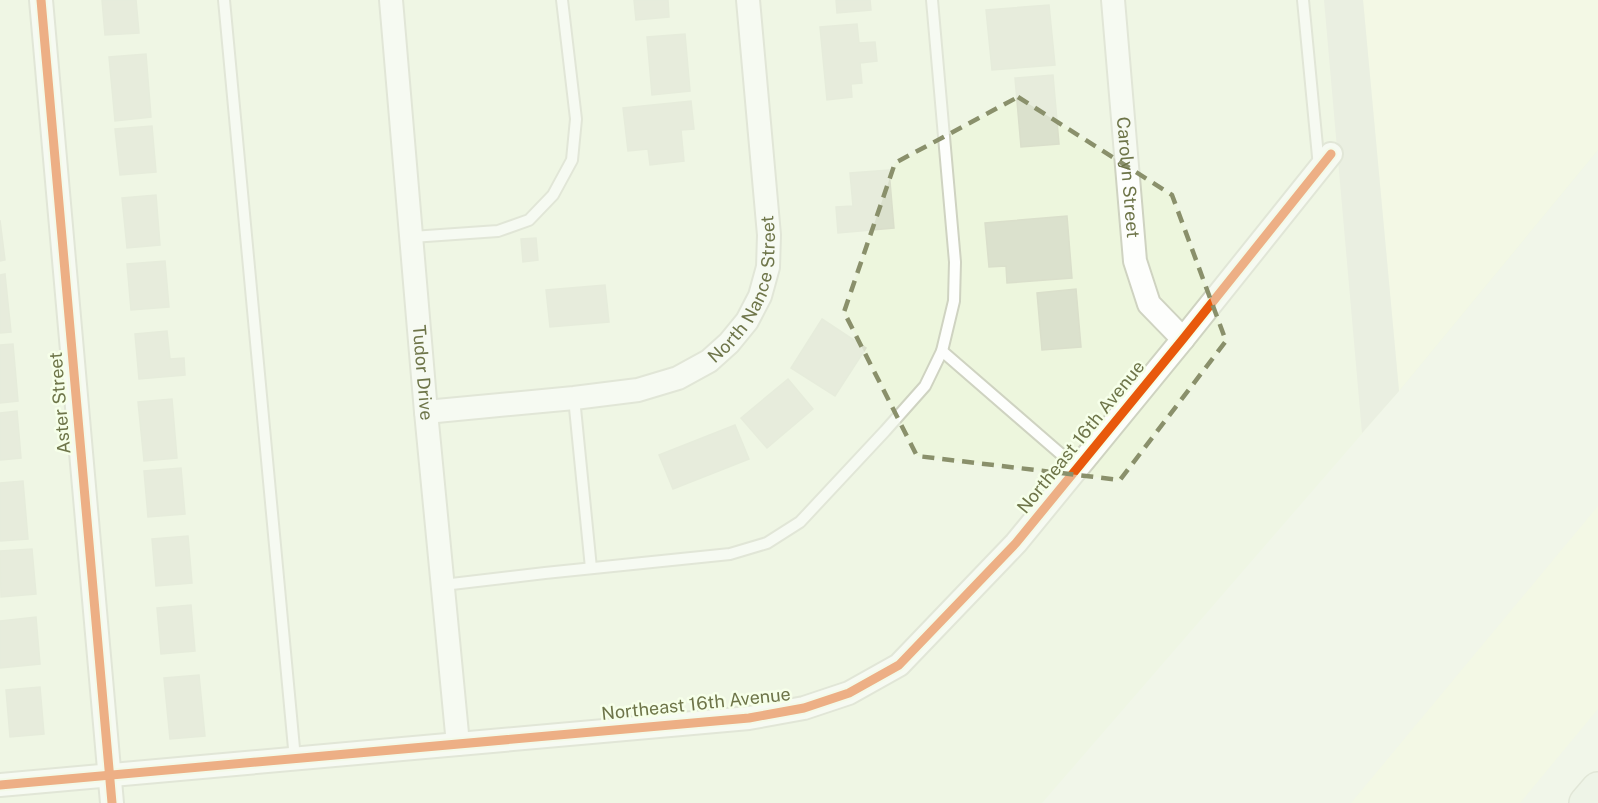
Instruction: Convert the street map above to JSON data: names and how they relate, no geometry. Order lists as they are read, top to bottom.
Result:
{
  "streets": {
    "street": [
      "Carolyn Street",
      "North Nance Street",
      "Tudor Drive",
      "Aster Street",
      "Northeast 16th Avenue"
    ]
  },
  "crossings": [
    ["Carolyn Street", "Northeast 16th Avenue"],
    ["North Nance Street", "Tudor Drive"],
    ["Tudor Drive", "Northeast 16th Avenue"],
    ["Aster Street", "Northeast 16th Avenue"]
  ]
}
